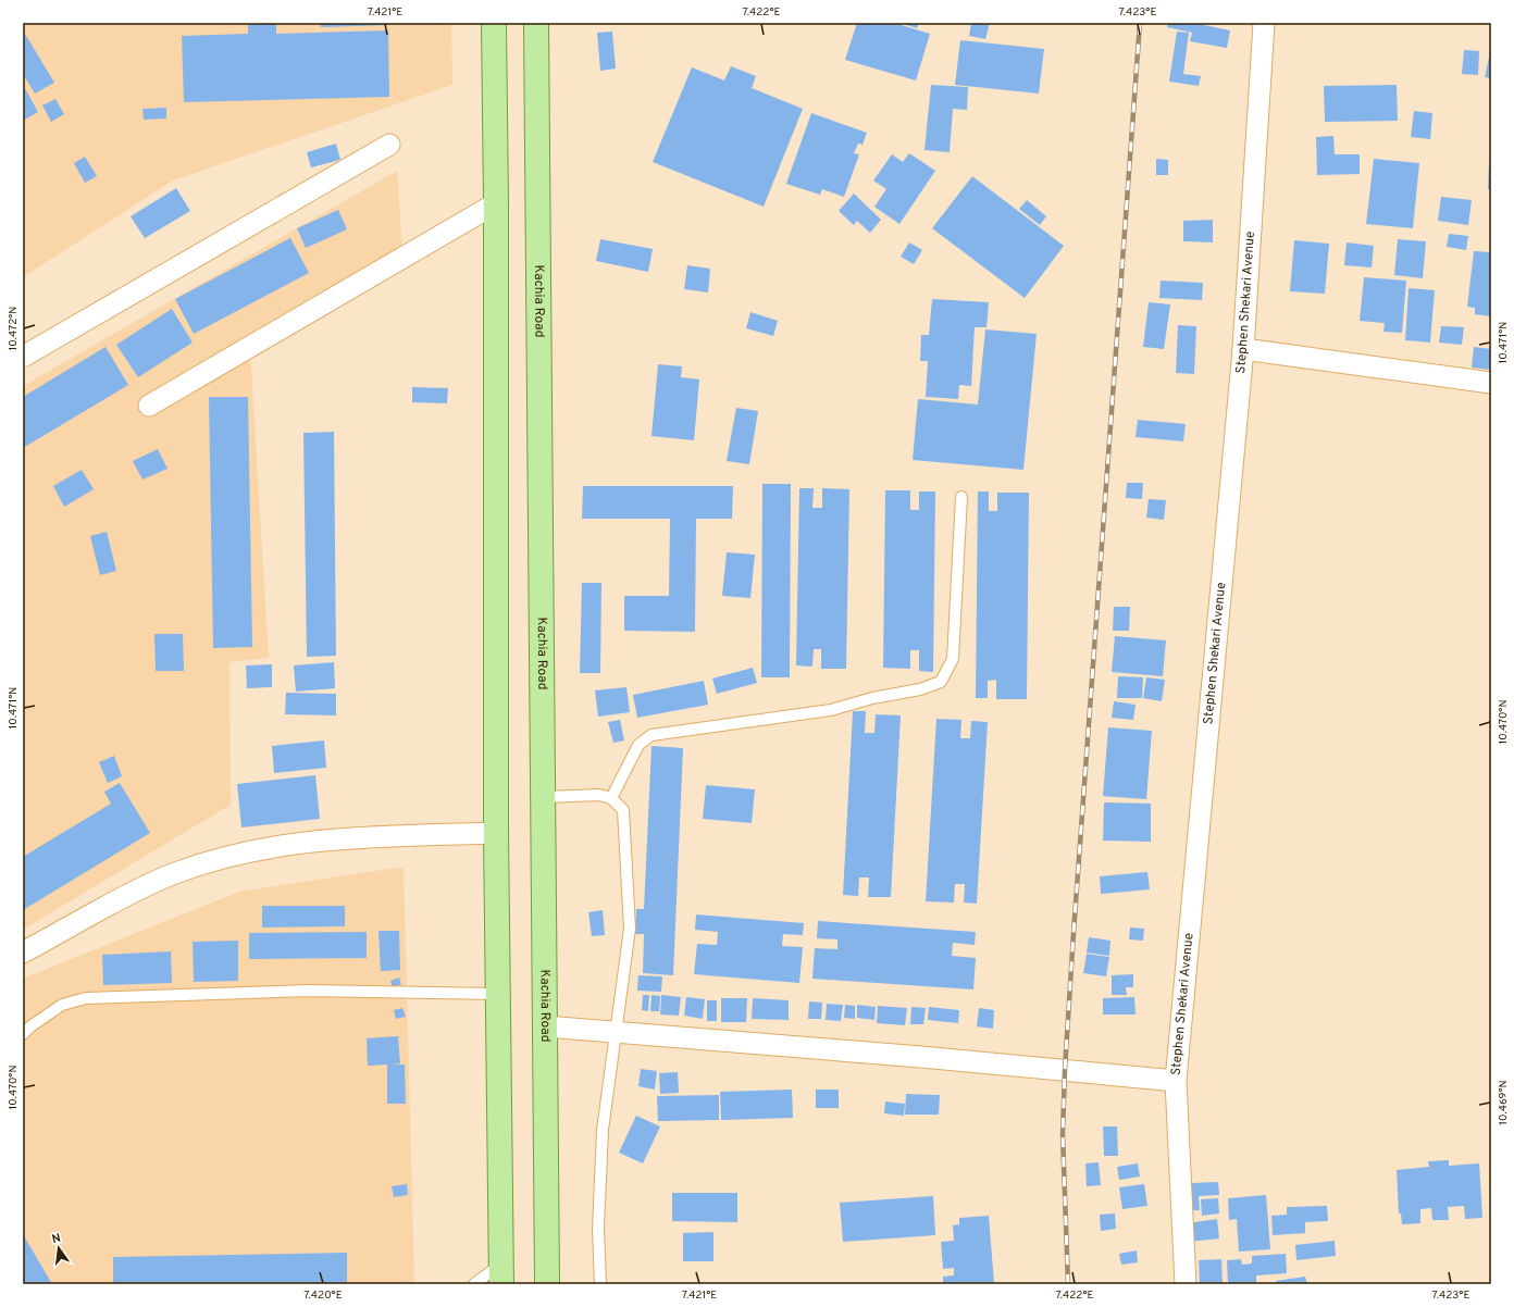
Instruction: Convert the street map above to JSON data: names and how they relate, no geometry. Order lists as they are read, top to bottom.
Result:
{
  "streets": {
    "main road": ["Kachia Road"],
    "street": ["Stephen Shekari Avenue"]
  },
  "north": "top",
  "coordinates": [
    "7.421°E",
    "7.422°E",
    "7.423°E",
    "10.472°N",
    "10.471°N",
    "10.470°N",
    "10.469°N",
    "7.420°E"
  ]
}
